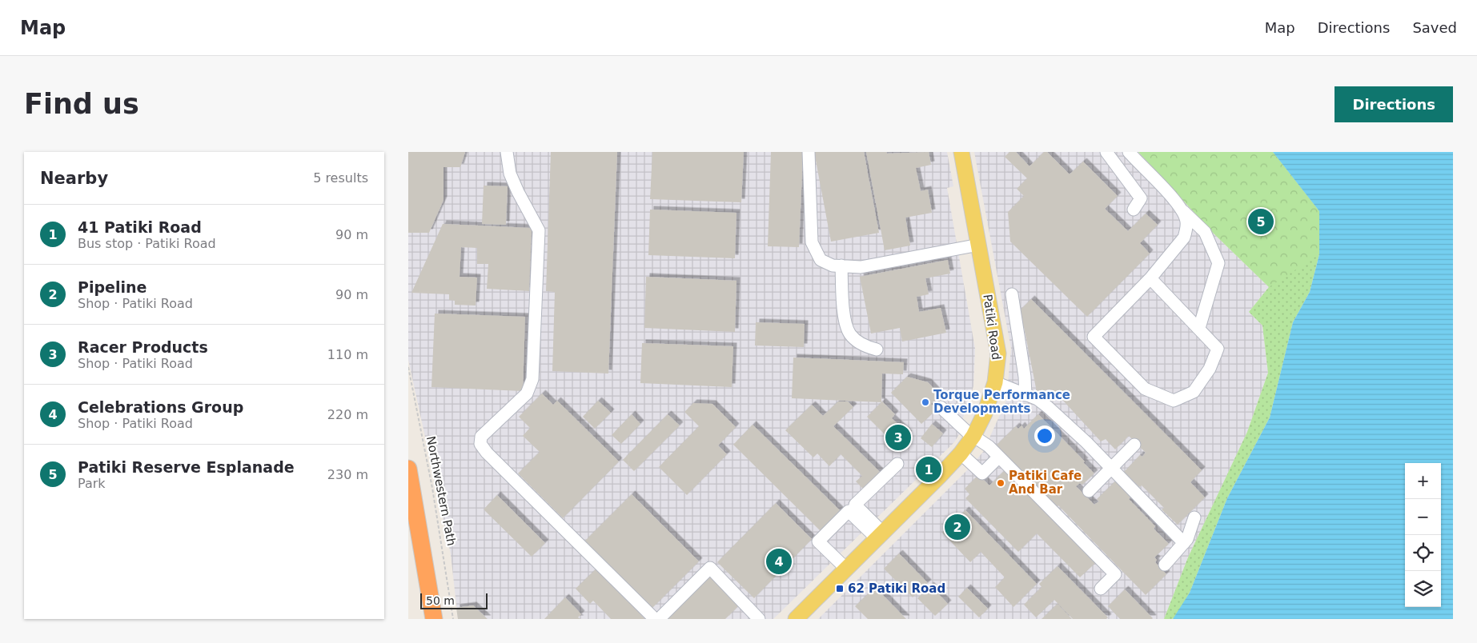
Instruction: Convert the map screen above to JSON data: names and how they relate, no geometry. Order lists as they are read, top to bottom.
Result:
{
  "streets": {
    "main road": ["Patiki Road"],
    "path": ["Northwestern Path"]
  },
  "places": {
    "other": ["Torque Performance Developments", "Patiki Cafe And Bar"],
    "transit": ["62 Patiki Road"]
  },
  "scale_bar": "50 m",
  "page": {
    "header": "Map",
    "nav": ["Map", "Directions", "Saved"],
    "buttons": "Directions",
    "title": "Find us",
    "heading": ["Nearby", "5 results"],
    "list": [
      {
        "mark": "1",
        "name": "41 Patiki Road",
        "note": "Bus stop · Patiki Road",
        "value": "90 m"
      },
      {
        "mark": "2",
        "name": "Pipeline",
        "note": "Shop · Patiki Road",
        "value": "90 m"
      },
      {
        "mark": "3",
        "name": "Racer Products",
        "note": "Shop · Patiki Road",
        "value": "110 m"
      },
      {
        "mark": "4",
        "name": "Celebrations Group",
        "note": "Shop · Patiki Road",
        "value": "220 m"
      },
      {
        "mark": "5",
        "name": "Patiki Reserve Esplanade",
        "note": "Park",
        "value": "230 m"
      }
    ],
    "pins": [
      "5",
      "3",
      "1",
      "2",
      "4"
    ],
    "map_buttons": ["+", "−"],
    "scale": "50 m"
  }
}
